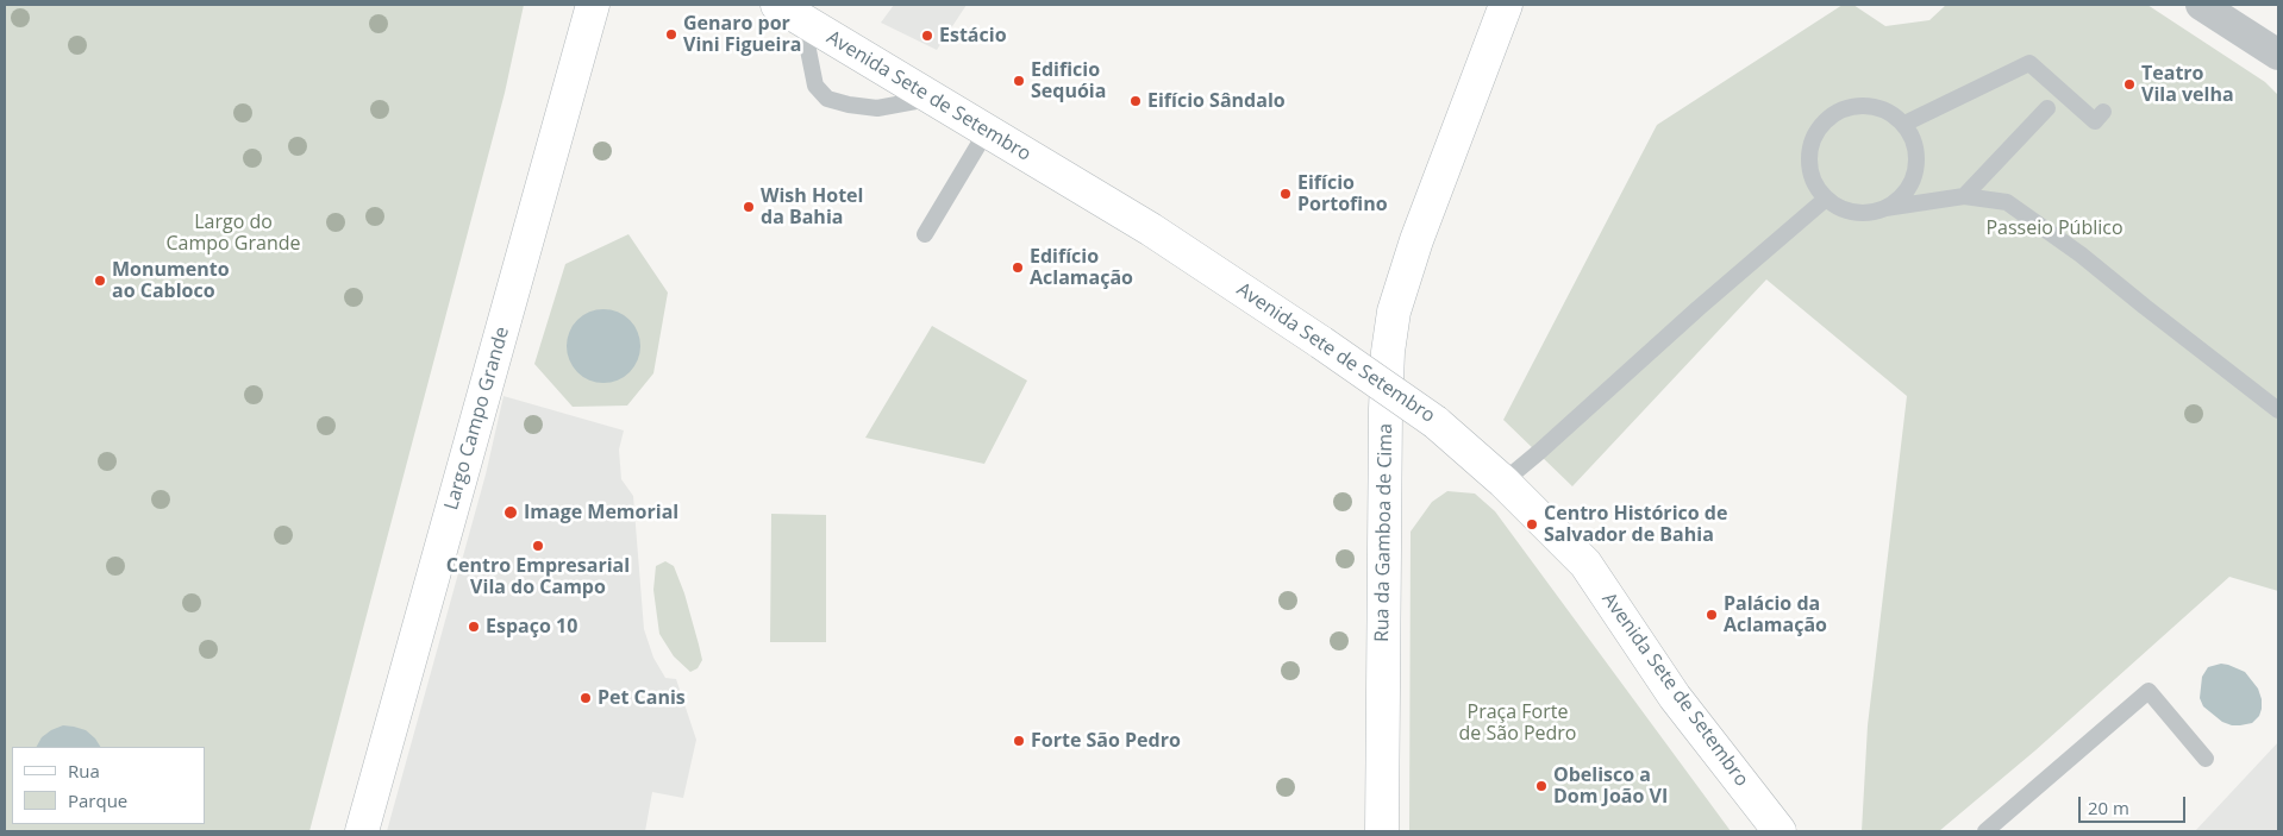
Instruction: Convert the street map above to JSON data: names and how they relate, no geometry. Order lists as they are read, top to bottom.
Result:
{
  "streets": {
    "main road": ["Avenida Sete de Setembro", "Largo Campo Grande", "Rua da Gamboa de Cima"]
  },
  "parks": ["Largo do Campo Grande", "Passeio Público", "Praça Forte de São Pedro"],
  "places": [
    "Genaro por Vini Figueira",
    "Estácio",
    "Edificio Sequóia",
    "Teatro Vila velha",
    "Eifício Sândalo",
    "Eifício Portofino",
    "Wish Hotel da Bahia",
    "Edifício Aclamação",
    "Monumento ao Cabloco",
    "Image Memorial",
    "Centro Histórico de Salvador de Bahia",
    "Centro Empresarial Vila do Campo",
    "Palácio da Aclamação",
    "Espaço 10",
    "Pet Canis",
    "Forte São Pedro",
    "Obelisco a Dom João VI"
  ],
  "legend": ["Rua", "Parque"],
  "scale_bar": "20 m"
}
